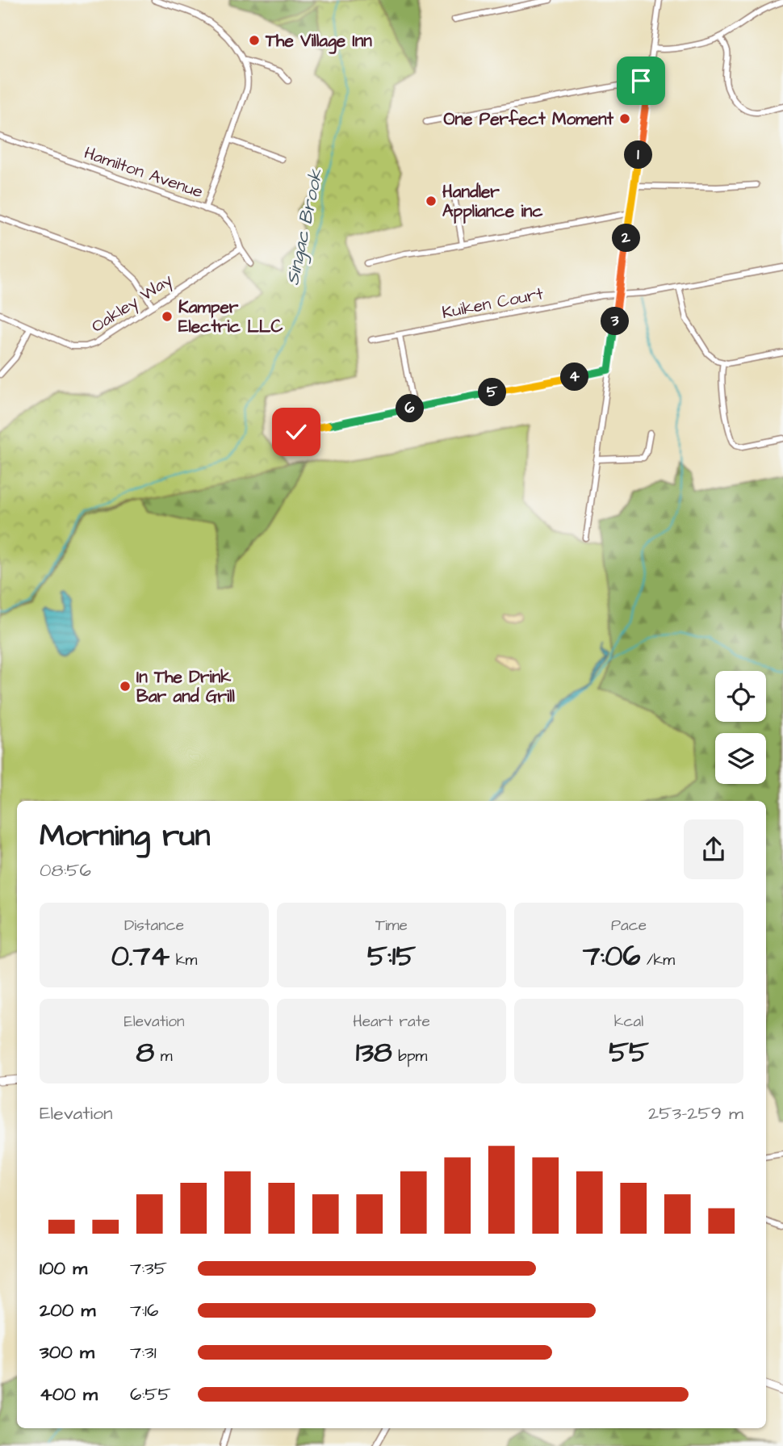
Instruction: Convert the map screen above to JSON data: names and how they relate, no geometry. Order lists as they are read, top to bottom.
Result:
{
  "streets": {
    "street": ["Hamilton Avenue", "Oakley Way", "Kuiken Court"]
  },
  "crossings": [
    ["Hamilton Avenue", "Oakley Way"]
  ],
  "water": ["Singac Brook"],
  "places": [
    "The Village Inn",
    "One Perfect Moment",
    "Handler Appliance inc",
    "Kamper Electric LLC",
    "In The Drink Bar and Grill"
  ],
  "page": {
    "pins": [
      "1",
      "2",
      "3",
      "4",
      "5",
      "6"
    ],
    "heading": ["Morning run", "08:56"],
    "stats": [
      ["Distance", "0.74 km"],
      ["Time", "5:15"],
      ["Pace", "7:06 /km"],
      ["Elevation", "8 m"],
      ["Heart rate", "138 bpm"],
      ["kcal", "55"]
    ],
    "chart": ["Elevation", "253–259 m"],
    "list": [
      {
        "name": "100 m",
        "note": "7:35"
      },
      {
        "name": "200 m",
        "note": "7:16"
      },
      {
        "name": "300 m",
        "note": "7:31"
      },
      {
        "name": "400 m",
        "note": "6:55"
      }
    ]
  }
}
